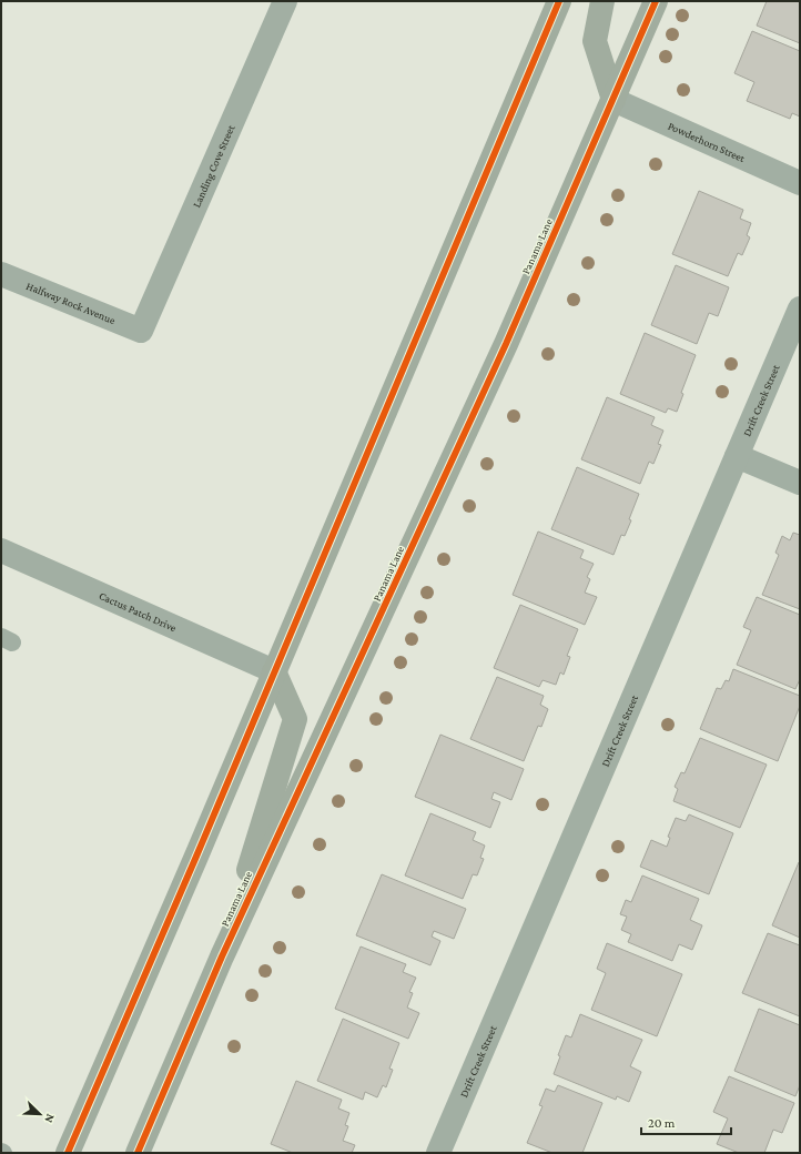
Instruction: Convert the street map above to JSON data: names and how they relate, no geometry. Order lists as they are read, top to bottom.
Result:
{
  "streets": {
    "main road": ["Panama Lane"],
    "street": [
      "Powderhorn Street",
      "Landing Cove Street",
      "Halfway Rock Avenue",
      "Drift Creek Street",
      "Cactus Patch Drive"
    ]
  },
  "crossings": [
    ["Powderhorn Street", "Panama Lane"],
    ["Landing Cove Street", "Halfway Rock Avenue"]
  ],
  "scale_bar": "20 m",
  "north": "bottom right"
}
